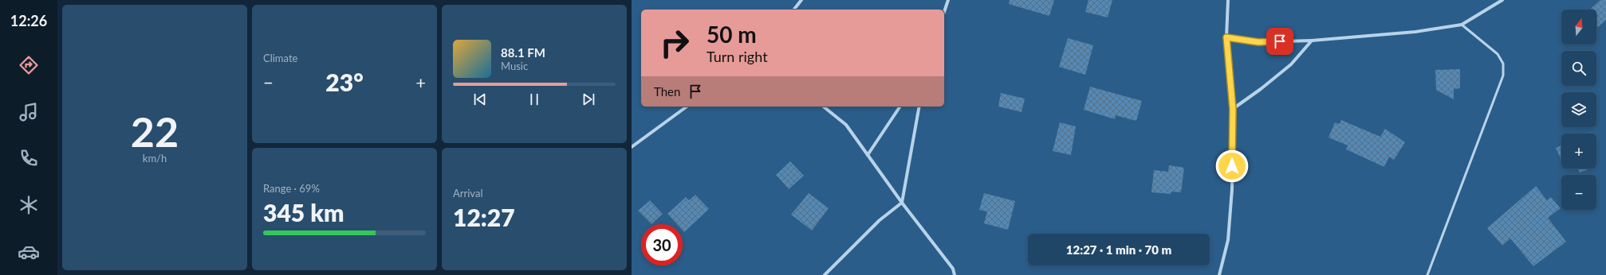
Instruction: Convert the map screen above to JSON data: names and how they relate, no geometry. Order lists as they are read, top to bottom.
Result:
{
  "north": "top",
  "page": {
    "tabs": "12:26",
    "tile": [
      ["22", "km/h"],
      "Climate",
      ["Range · 69%", "345 km"],
      ["Arrival", "12:27"]
    ],
    "map_buttons": ["+", "−"],
    "turn": ["50 m", "Turn right"],
    "song": ["88.1 FM", "Music"],
    "heat": ["−", "23°", "+"],
    "then": "Then",
    "limit": "30",
    "trip": "12:27 · 1 min · 70 m"
  }
}
